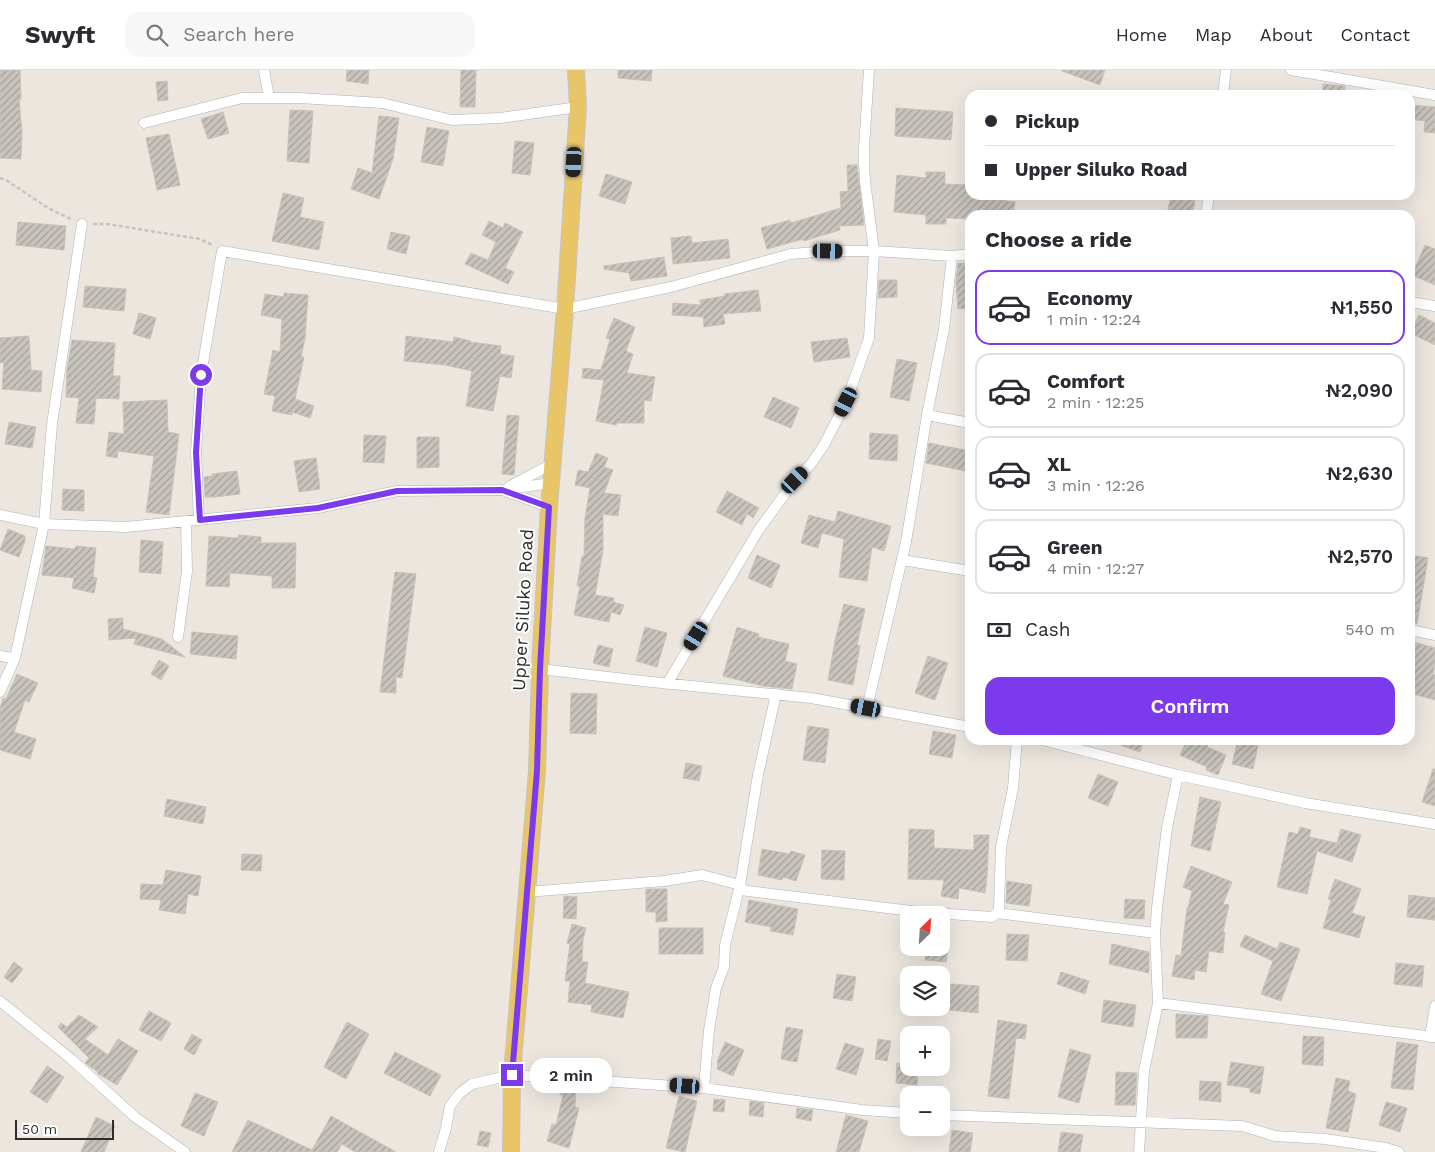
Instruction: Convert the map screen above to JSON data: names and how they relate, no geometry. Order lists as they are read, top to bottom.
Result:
{
  "streets": {
    "main road": ["Upper Siluko Road"]
  },
  "scale_bar": "50 m",
  "north": "top right",
  "page": {
    "header": "Swyft",
    "search": "Search here",
    "nav": [
      "Home",
      "Map",
      "About",
      "Contact"
    ],
    "banner": ["Pickup", "Upper Siluko Road"],
    "heading": "Choose a ride",
    "list": [
      {
        "name": "Economy",
        "note": "1 min · 12:24",
        "value": "₦1,550"
      },
      {
        "name": "Comfort",
        "note": "2 min · 12:25",
        "value": "₦2,090"
      },
      {
        "name": "XL",
        "note": "3 min · 12:26",
        "value": "₦2,630"
      },
      {
        "name": "Green",
        "note": "4 min · 12:27",
        "value": "₦2,570"
      }
    ],
    "pay": ["Cash", "540 m"],
    "buttons": "Confirm",
    "map_buttons": ["+", "−"],
    "bubble": "2 min",
    "scale": "50 m"
  }
}
